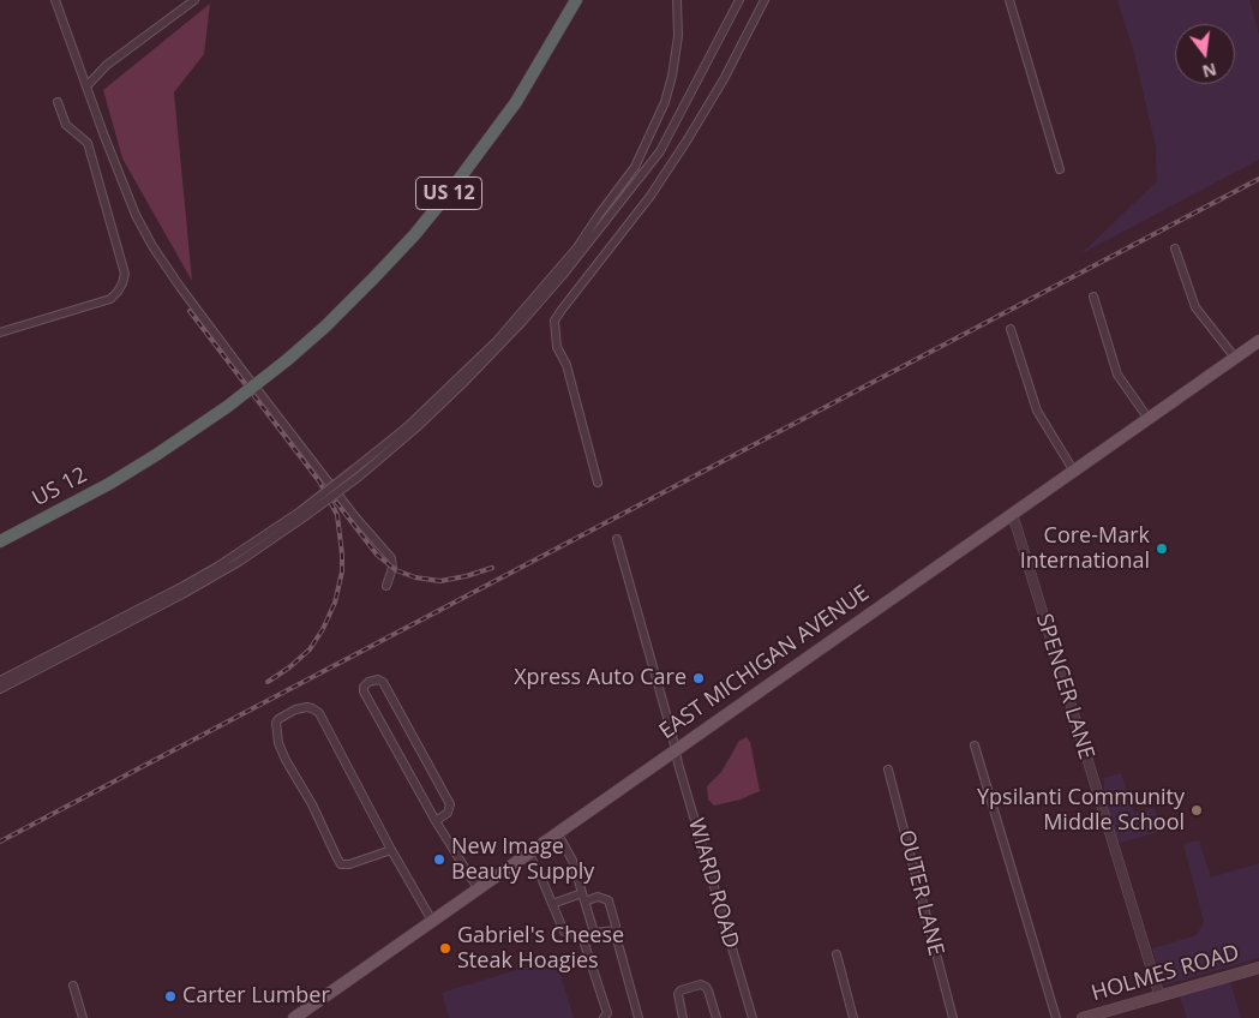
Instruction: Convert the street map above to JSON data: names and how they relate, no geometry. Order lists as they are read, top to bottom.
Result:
{
  "streets": {
    "highway": ["US 12"],
    "main road": ["EAST MICHIGAN AVENUE", "HOLMES ROAD"],
    "street": ["SPENCER LANE", "WIARD ROAD", "OUTER LANE"]
  },
  "crossings": [
    ["EAST MICHIGAN AVENUE", "SPENCER LANE"],
    ["EAST MICHIGAN AVENUE", "WIARD ROAD"],
    ["SPENCER LANE", "HOLMES ROAD"]
  ],
  "places": [
    "Core-Mark International",
    "Xpress Auto Care",
    "Ypsilanti Community Middle School",
    "New Image Beauty Supply",
    "Gabriel's Cheese Steak Hoagies",
    "Carter Lumber"
  ],
  "north": "bottom"
}
